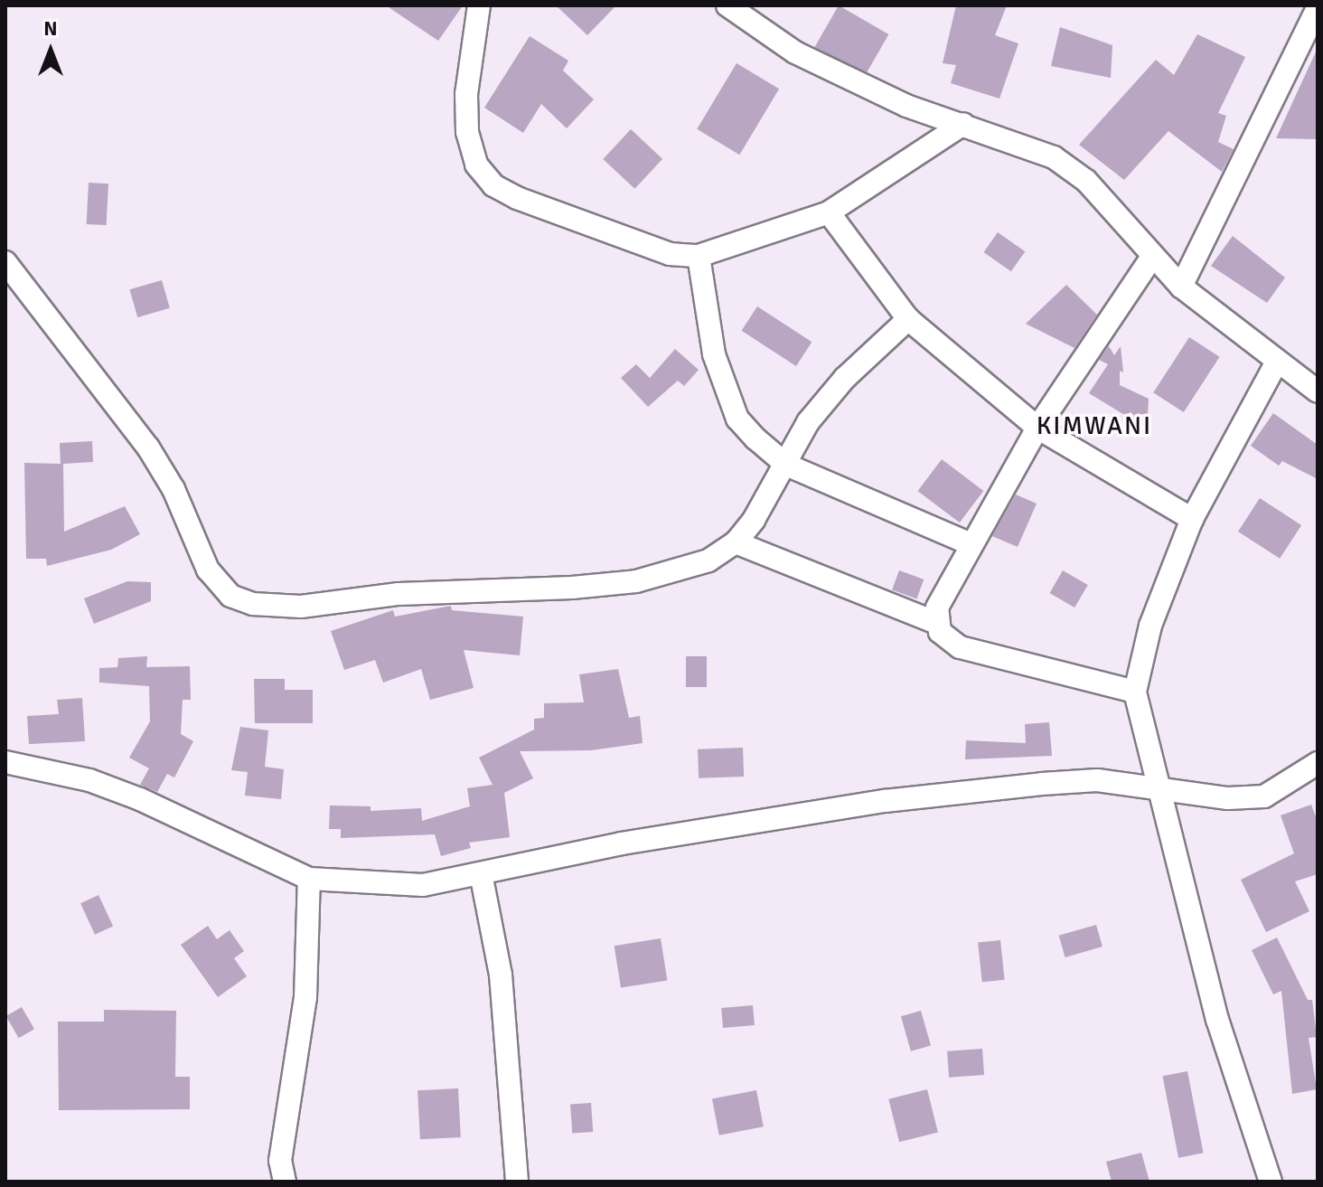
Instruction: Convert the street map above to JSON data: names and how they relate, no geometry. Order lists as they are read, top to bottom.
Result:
{
  "districts": ["KIMWANI"],
  "north": "top"
}
